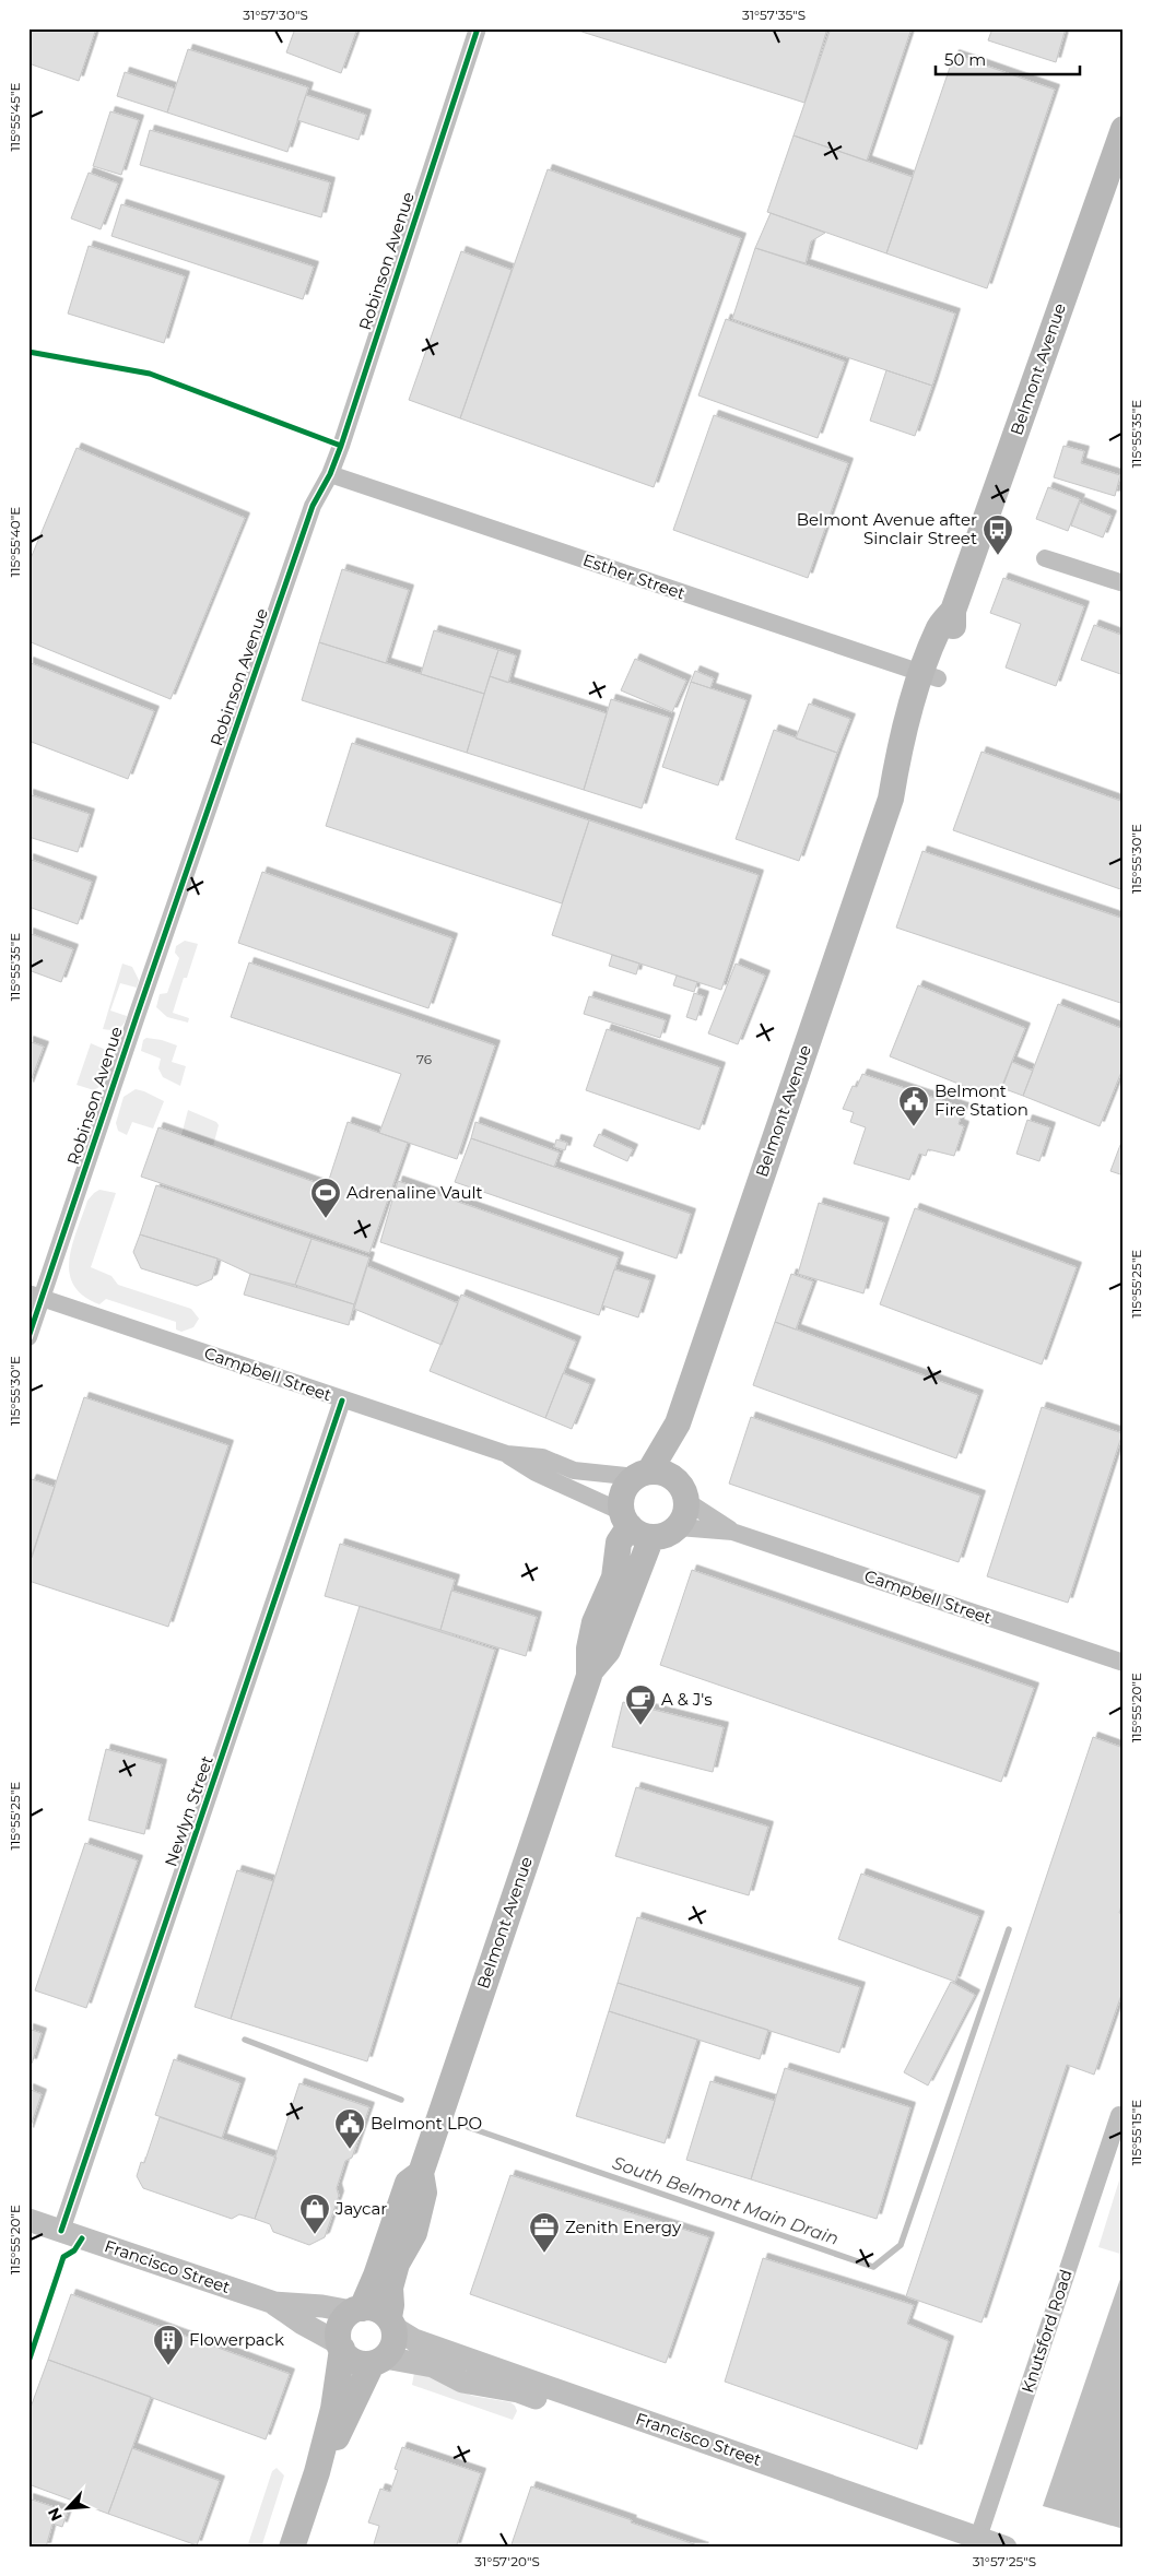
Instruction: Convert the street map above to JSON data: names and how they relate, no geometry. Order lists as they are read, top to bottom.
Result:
{
  "streets": {
    "main road": ["Belmont Avenue"],
    "street": [
      "Robinson Avenue",
      "Esther Street",
      "Campbell Street",
      "Newlyn Street",
      "Francisco Street",
      "Knutsford Road"
    ]
  },
  "crossings": [
    ["Robinson Avenue", "Esther Street"],
    ["Robinson Avenue", "Campbell Street"],
    ["Belmont Avenue", "Esther Street"],
    ["Belmont Avenue", "Campbell Street"],
    ["Belmont Avenue", "Francisco Street"],
    ["Campbell Street", "Newlyn Street"],
    ["Newlyn Street", "Francisco Street"],
    ["Francisco Street", "Knutsford Road"]
  ],
  "water": ["South Belmont Main Drain"],
  "places": {
    "bus stop": ["Belmont Avenue after Sinclair Street"],
    "public building": ["Belmont Fire Station", "Belmont LPO"],
    "sports": ["Adrenaline Vault"],
    "cafe": ["A & J's"],
    "shop": ["Jaycar"],
    "office": ["Zenith Energy"],
    "building": ["Flowerpack"]
  },
  "house_numbers": ["76"],
  "scale_bar": "50 m",
  "north": "bottom left",
  "coordinates": [
    "31°57'30\"S",
    "31°57'35\"S",
    "115°55'45\"E",
    "115°55'35\"E",
    "115°55'40\"E",
    "115°55'30\"E",
    "115°55'25\"E",
    "115°55'20\"E",
    "115°55'15\"E",
    "31°57'20\"S",
    "31°57'25\"S"
  ]
}
